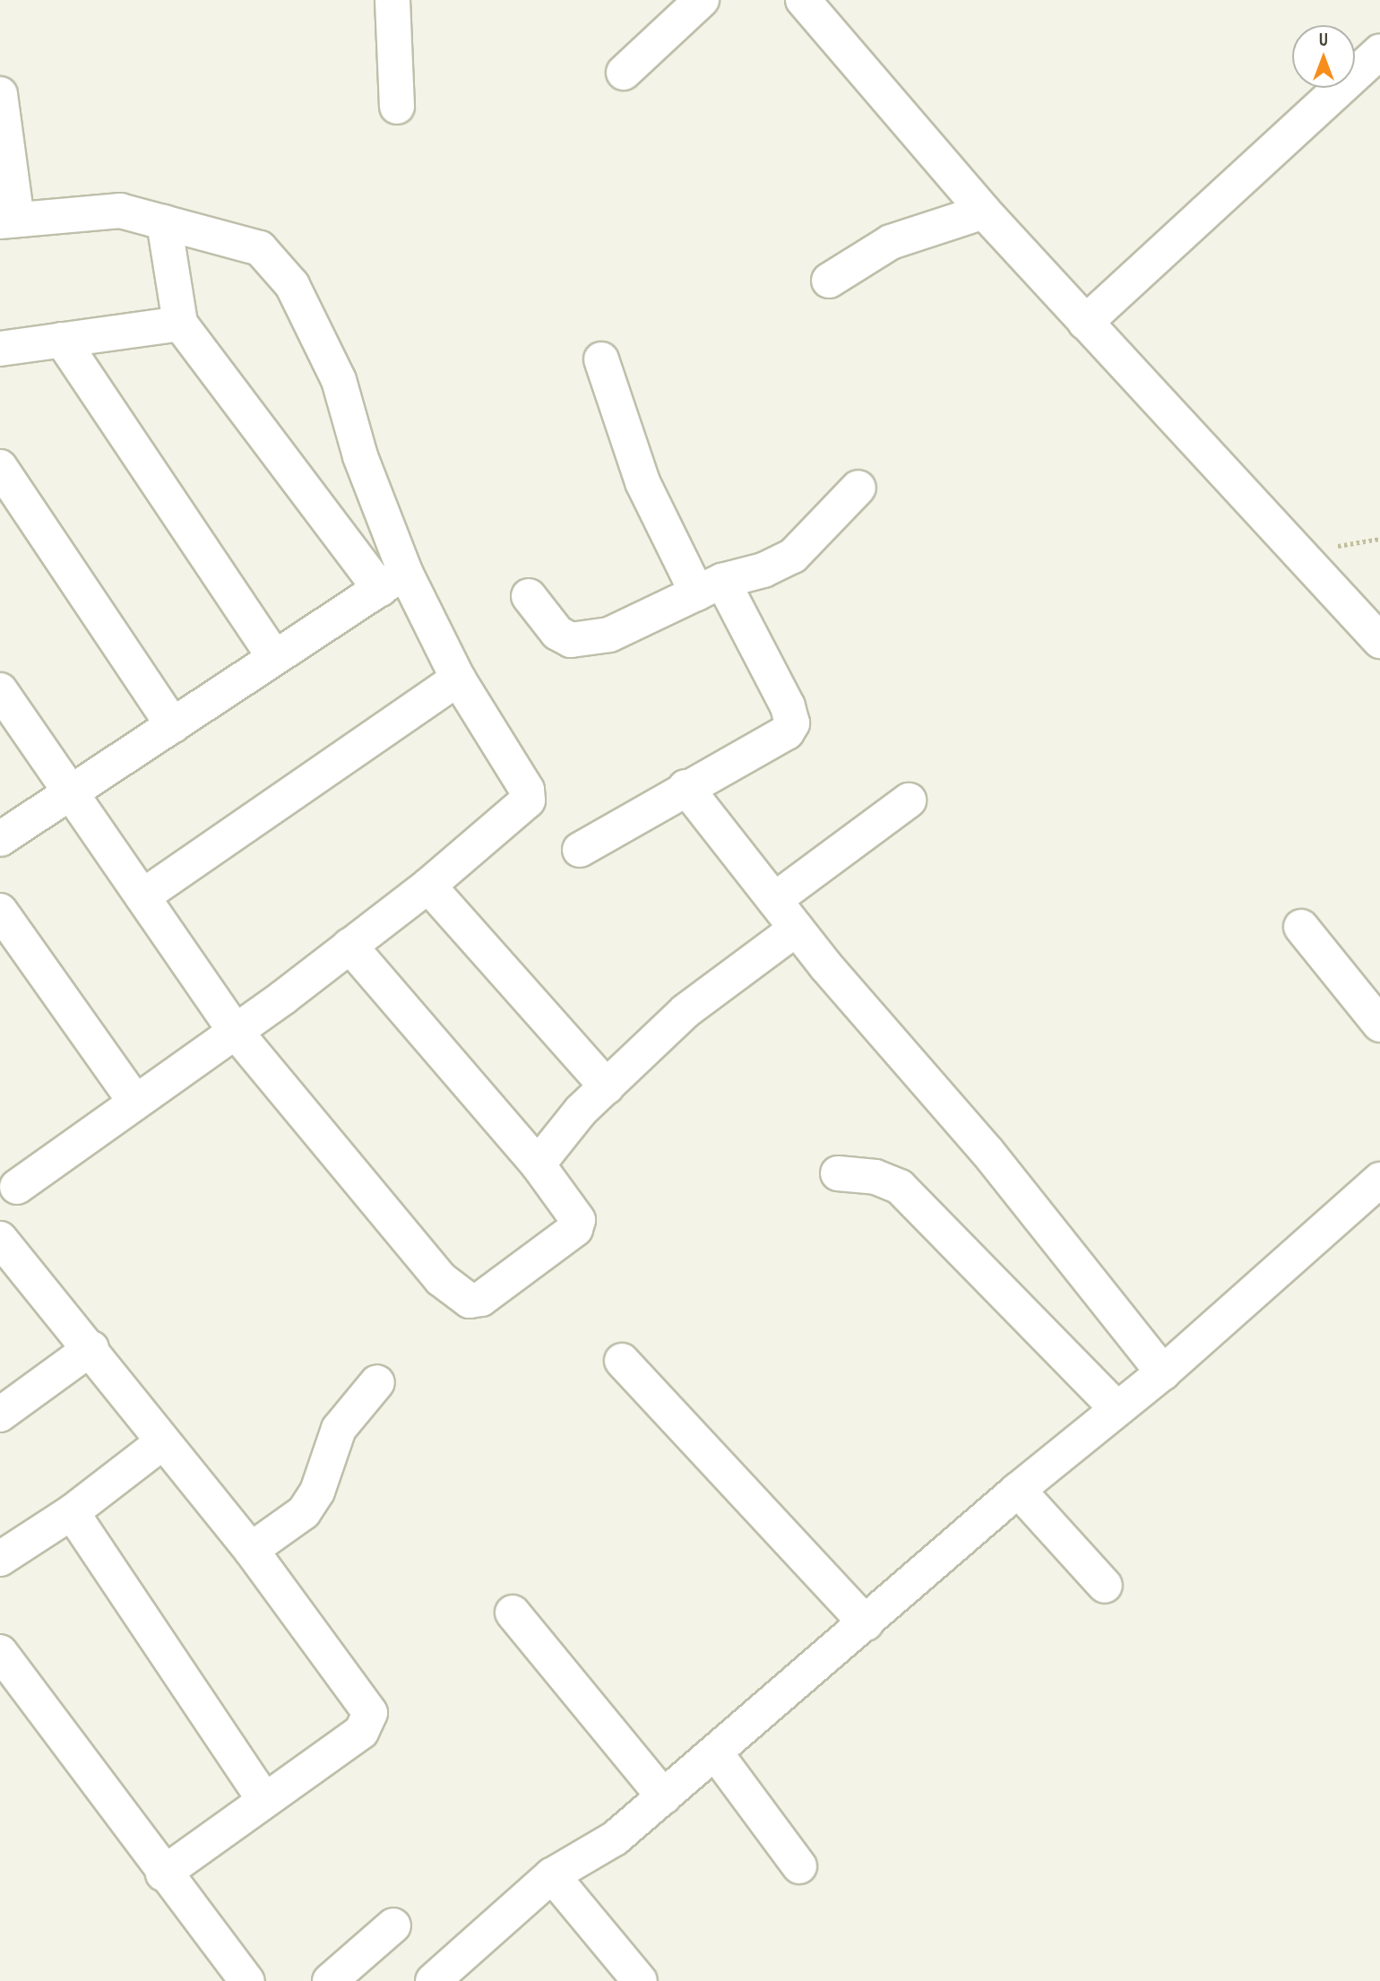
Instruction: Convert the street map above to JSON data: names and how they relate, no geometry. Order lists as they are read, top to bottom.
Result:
{
  "north": "top"
}
